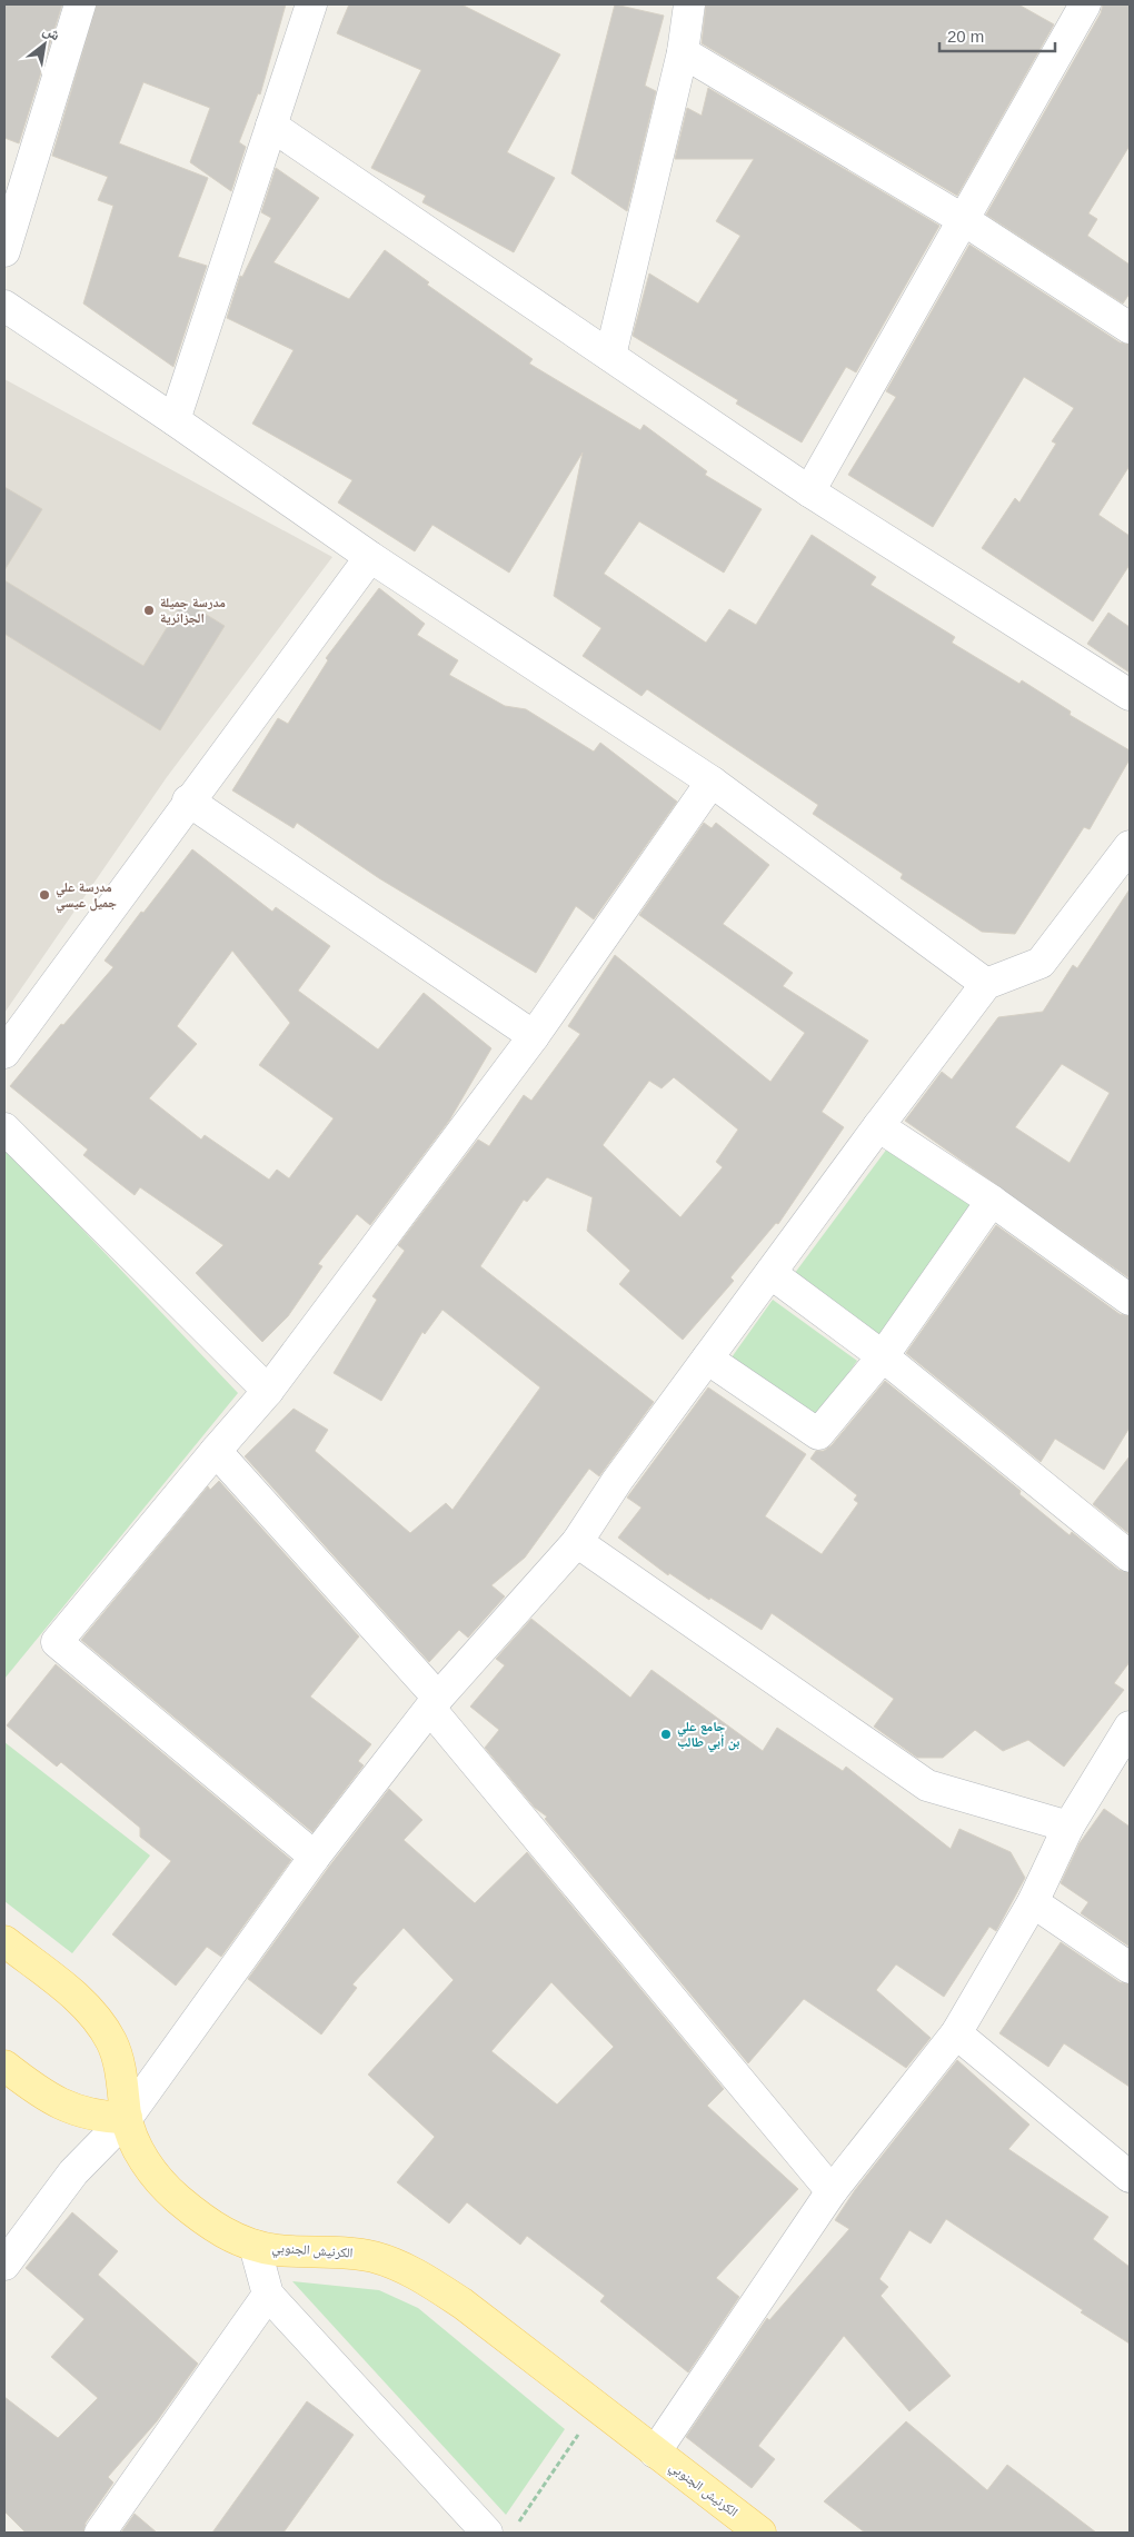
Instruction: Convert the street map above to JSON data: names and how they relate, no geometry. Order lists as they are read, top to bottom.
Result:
{
  "streets": {
    "main road": ["الكرنيش الجنوبي"]
  },
  "places": ["مدرسة جميلة الجزائرية", "مدرسة علي جميل عيسي", "جامع علي بن أبي طالب"],
  "scale_bar": "20 m",
  "north": "top right"
}
